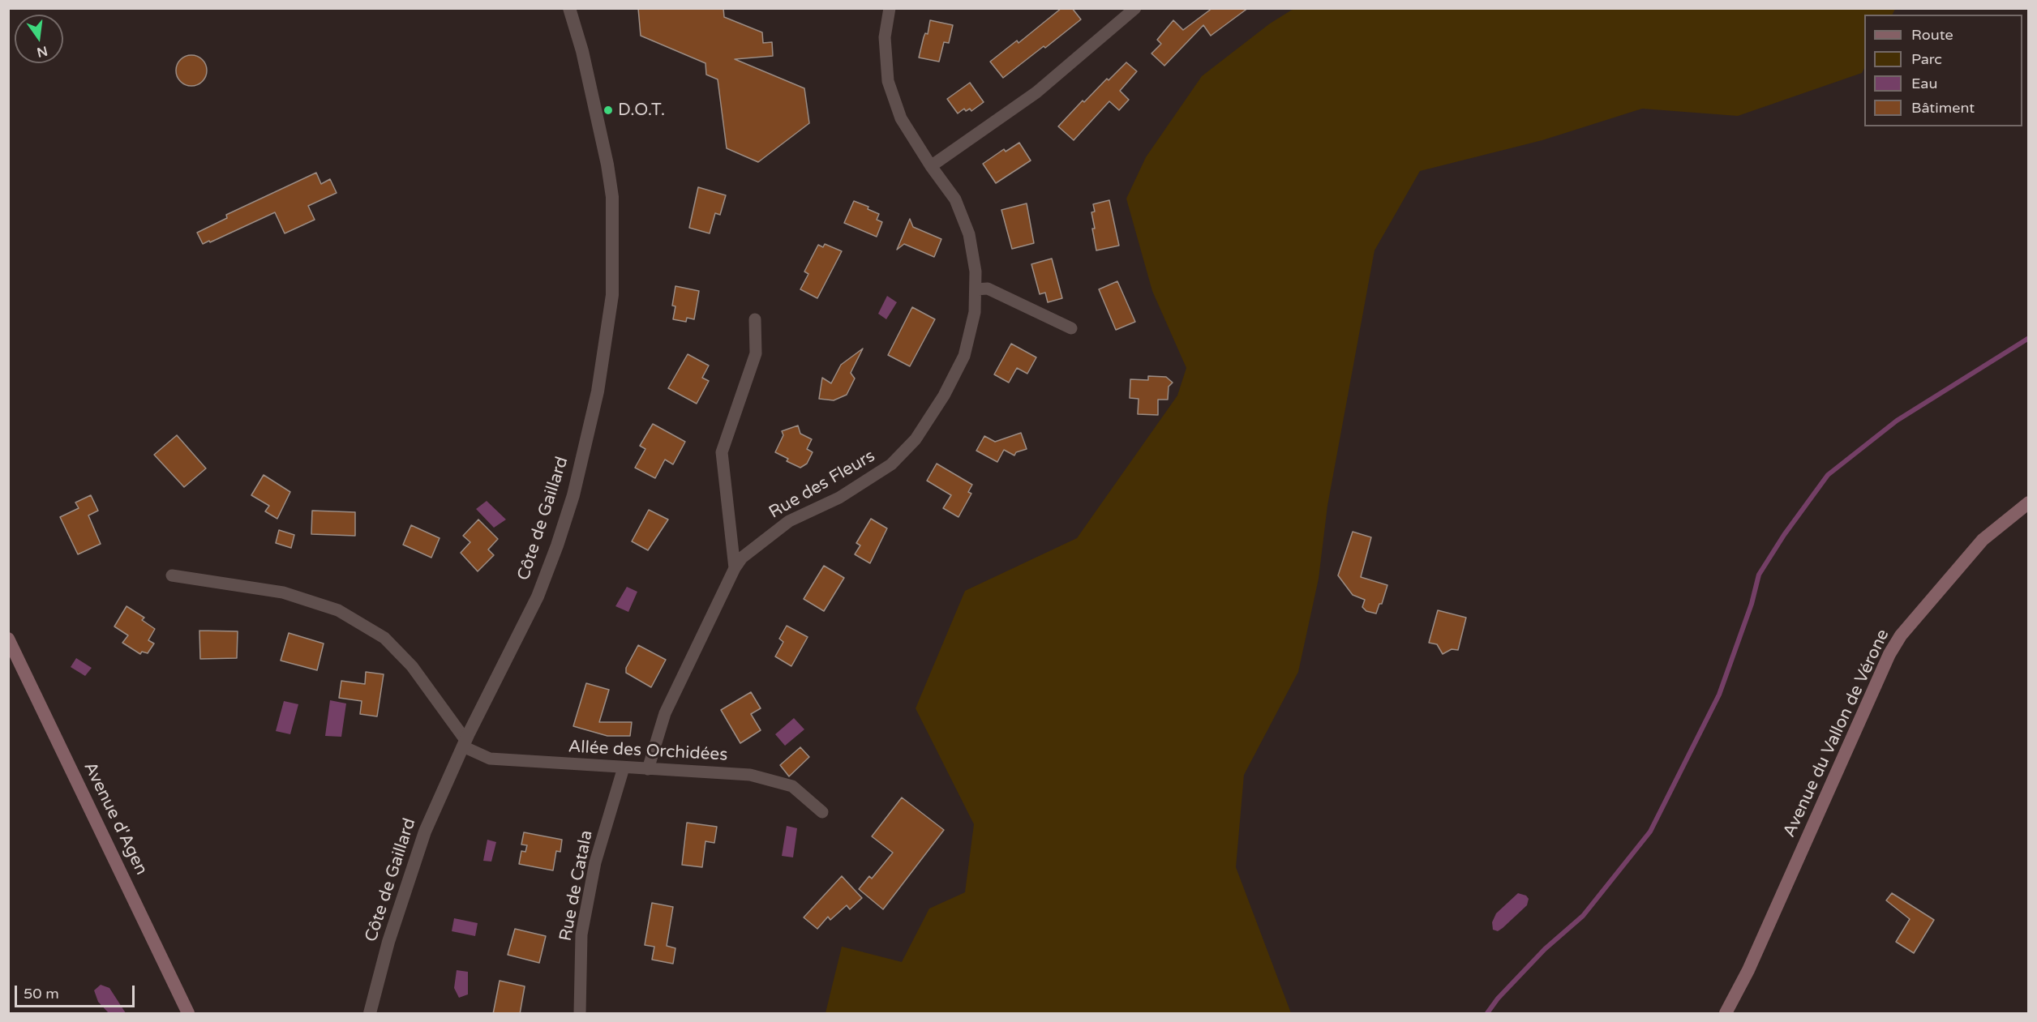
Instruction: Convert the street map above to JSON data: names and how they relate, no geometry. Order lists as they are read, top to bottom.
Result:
{
  "streets": {
    "main road": ["Avenue du Vallon de Vérone", "Avenue d'Agen"],
    "street": [
      "Rue des Fleurs",
      "Côte de Gaillard",
      "Allée des Orchidées",
      "Rue de Catala"
    ]
  },
  "crossings": [
    ["Rue des Fleurs", "Allée des Orchidées"],
    ["Côte de Gaillard", "Allée des Orchidées"],
    ["Allée des Orchidées", "Rue de Catala"]
  ],
  "places": ["D.O.T."],
  "legend": [
    "Route",
    "Parc",
    "Eau",
    "Bâtiment"
  ],
  "scale_bar": "50 m",
  "north": "bottom"
}
